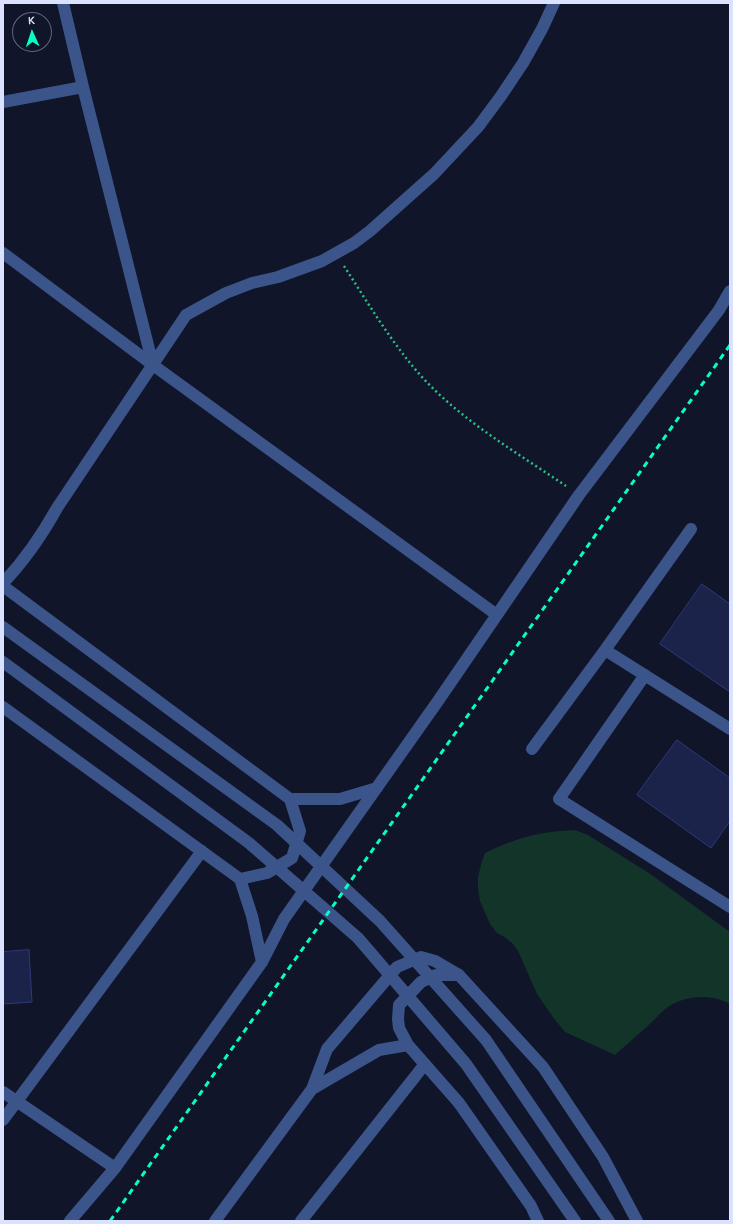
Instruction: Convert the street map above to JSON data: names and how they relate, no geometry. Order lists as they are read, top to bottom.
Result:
{
  "north": "top"
}
